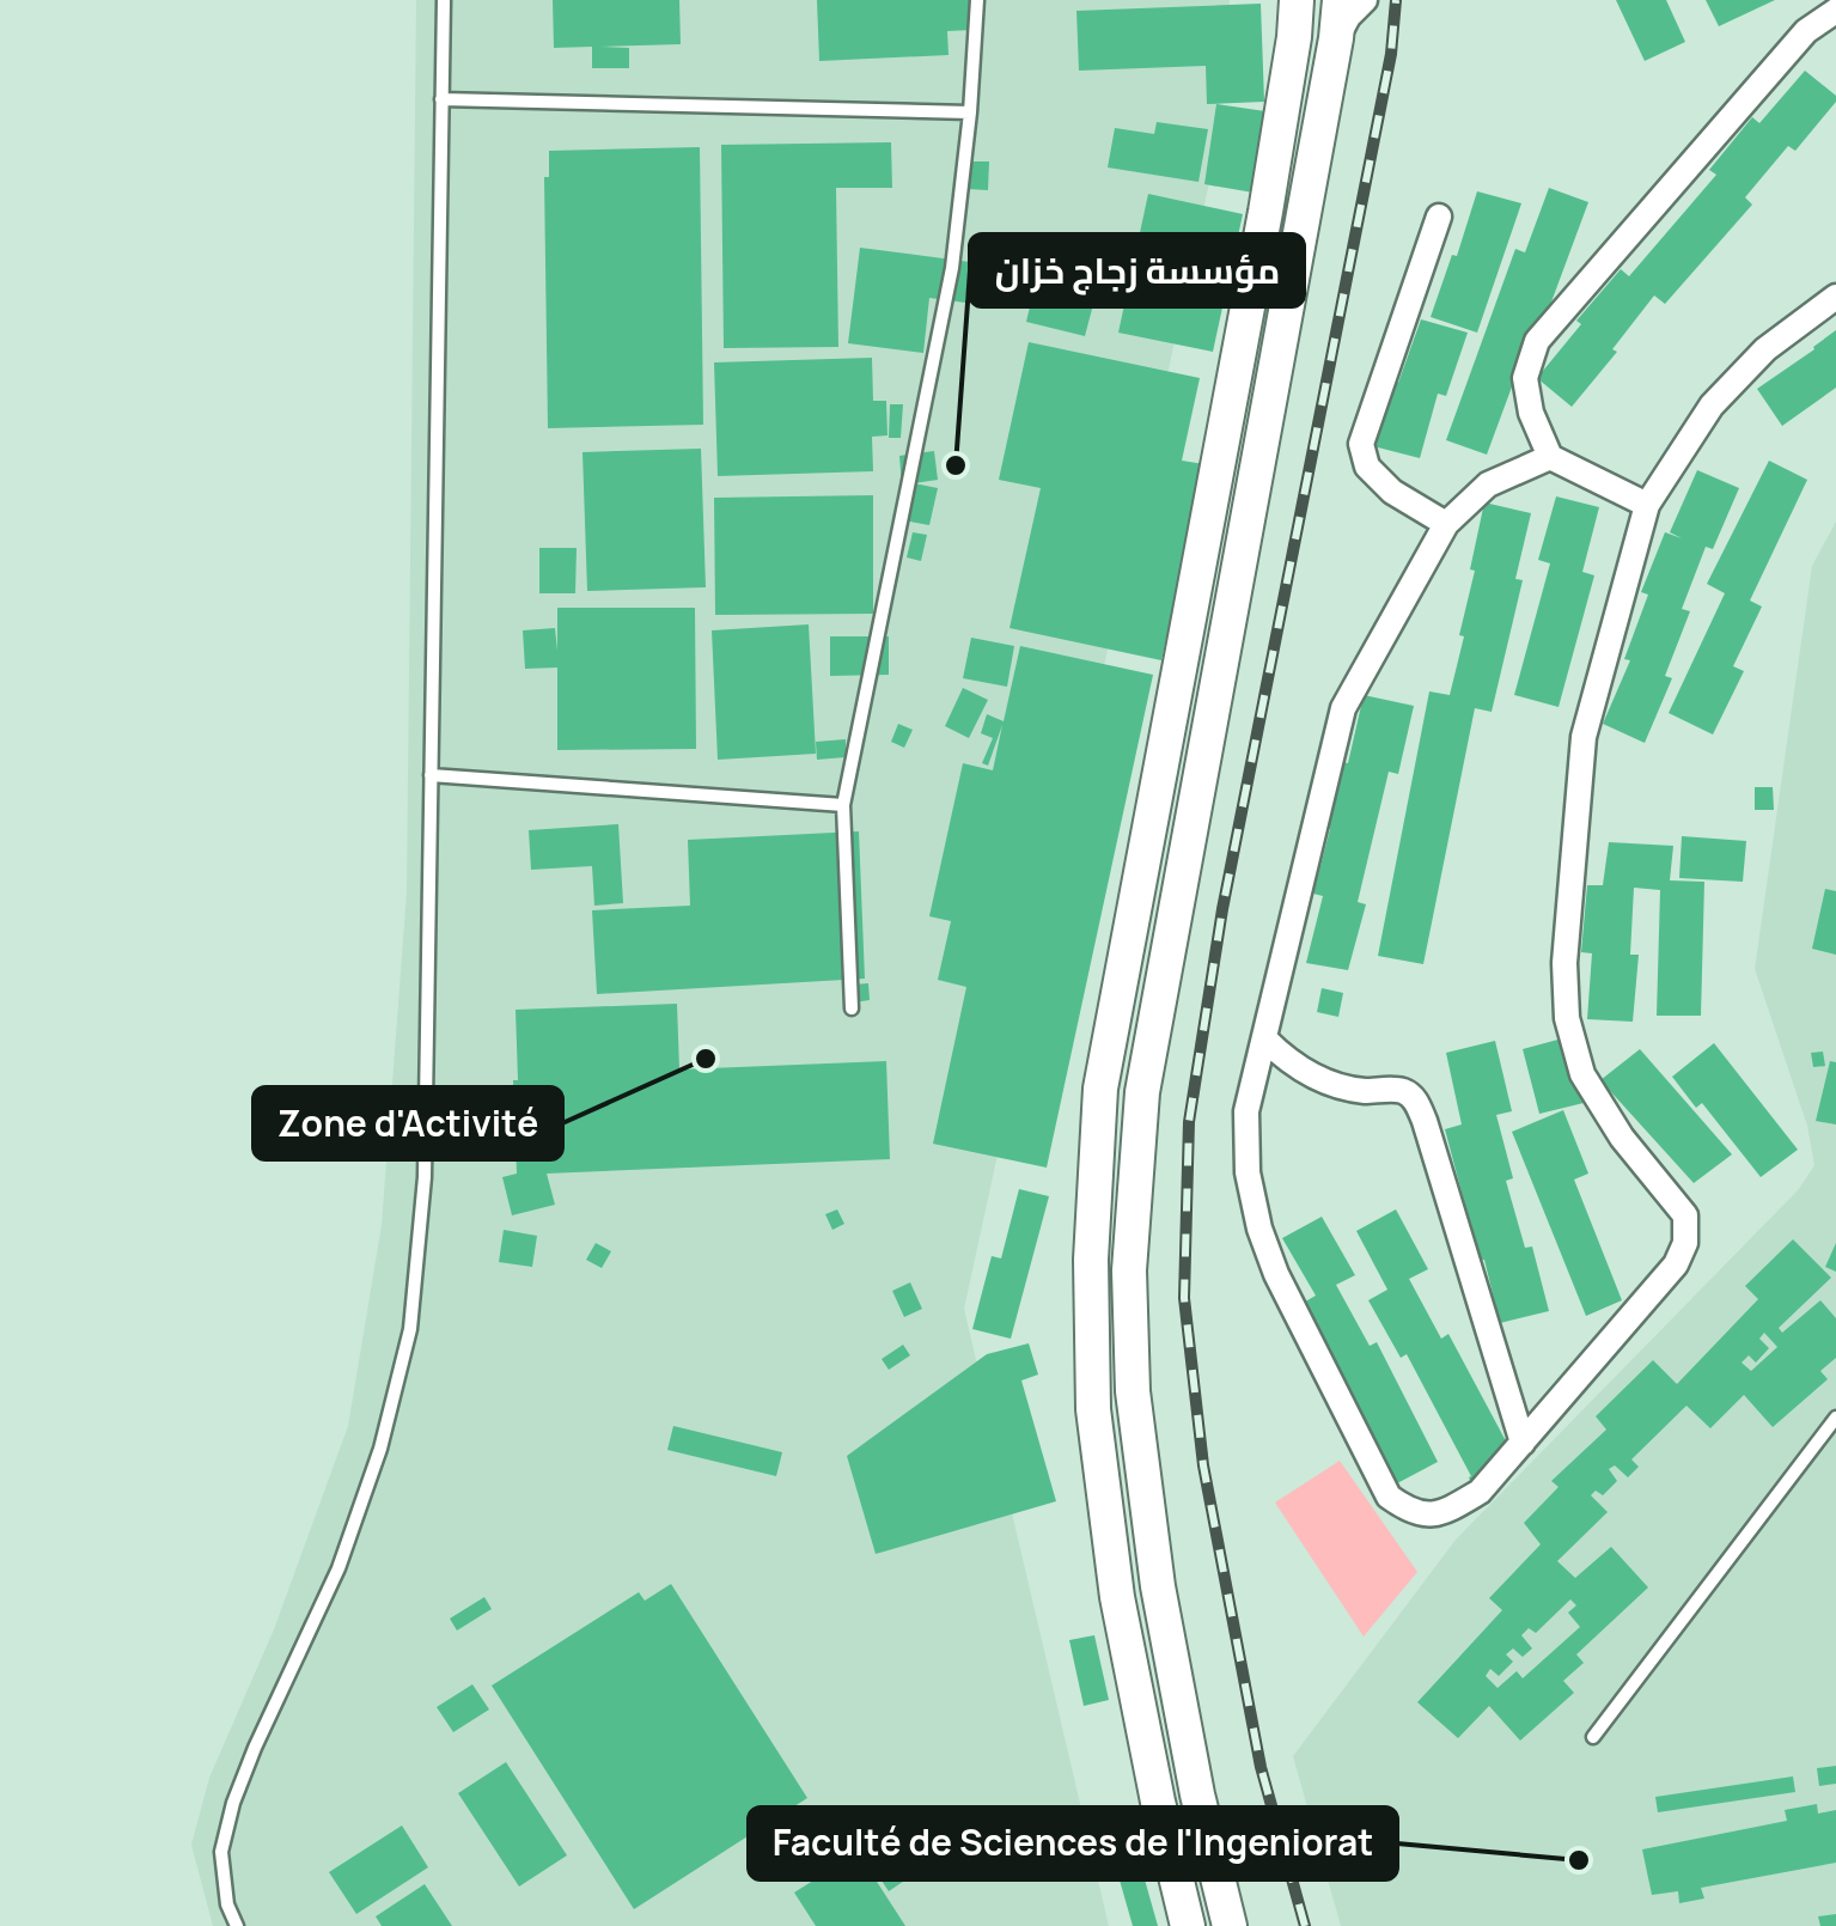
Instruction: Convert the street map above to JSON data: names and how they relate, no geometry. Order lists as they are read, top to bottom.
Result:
{
  "places": ["مؤسسة زجاج خزان", "Zone d'Activité", "Faculté de Sciences de l'Ingeniorat"]
}
